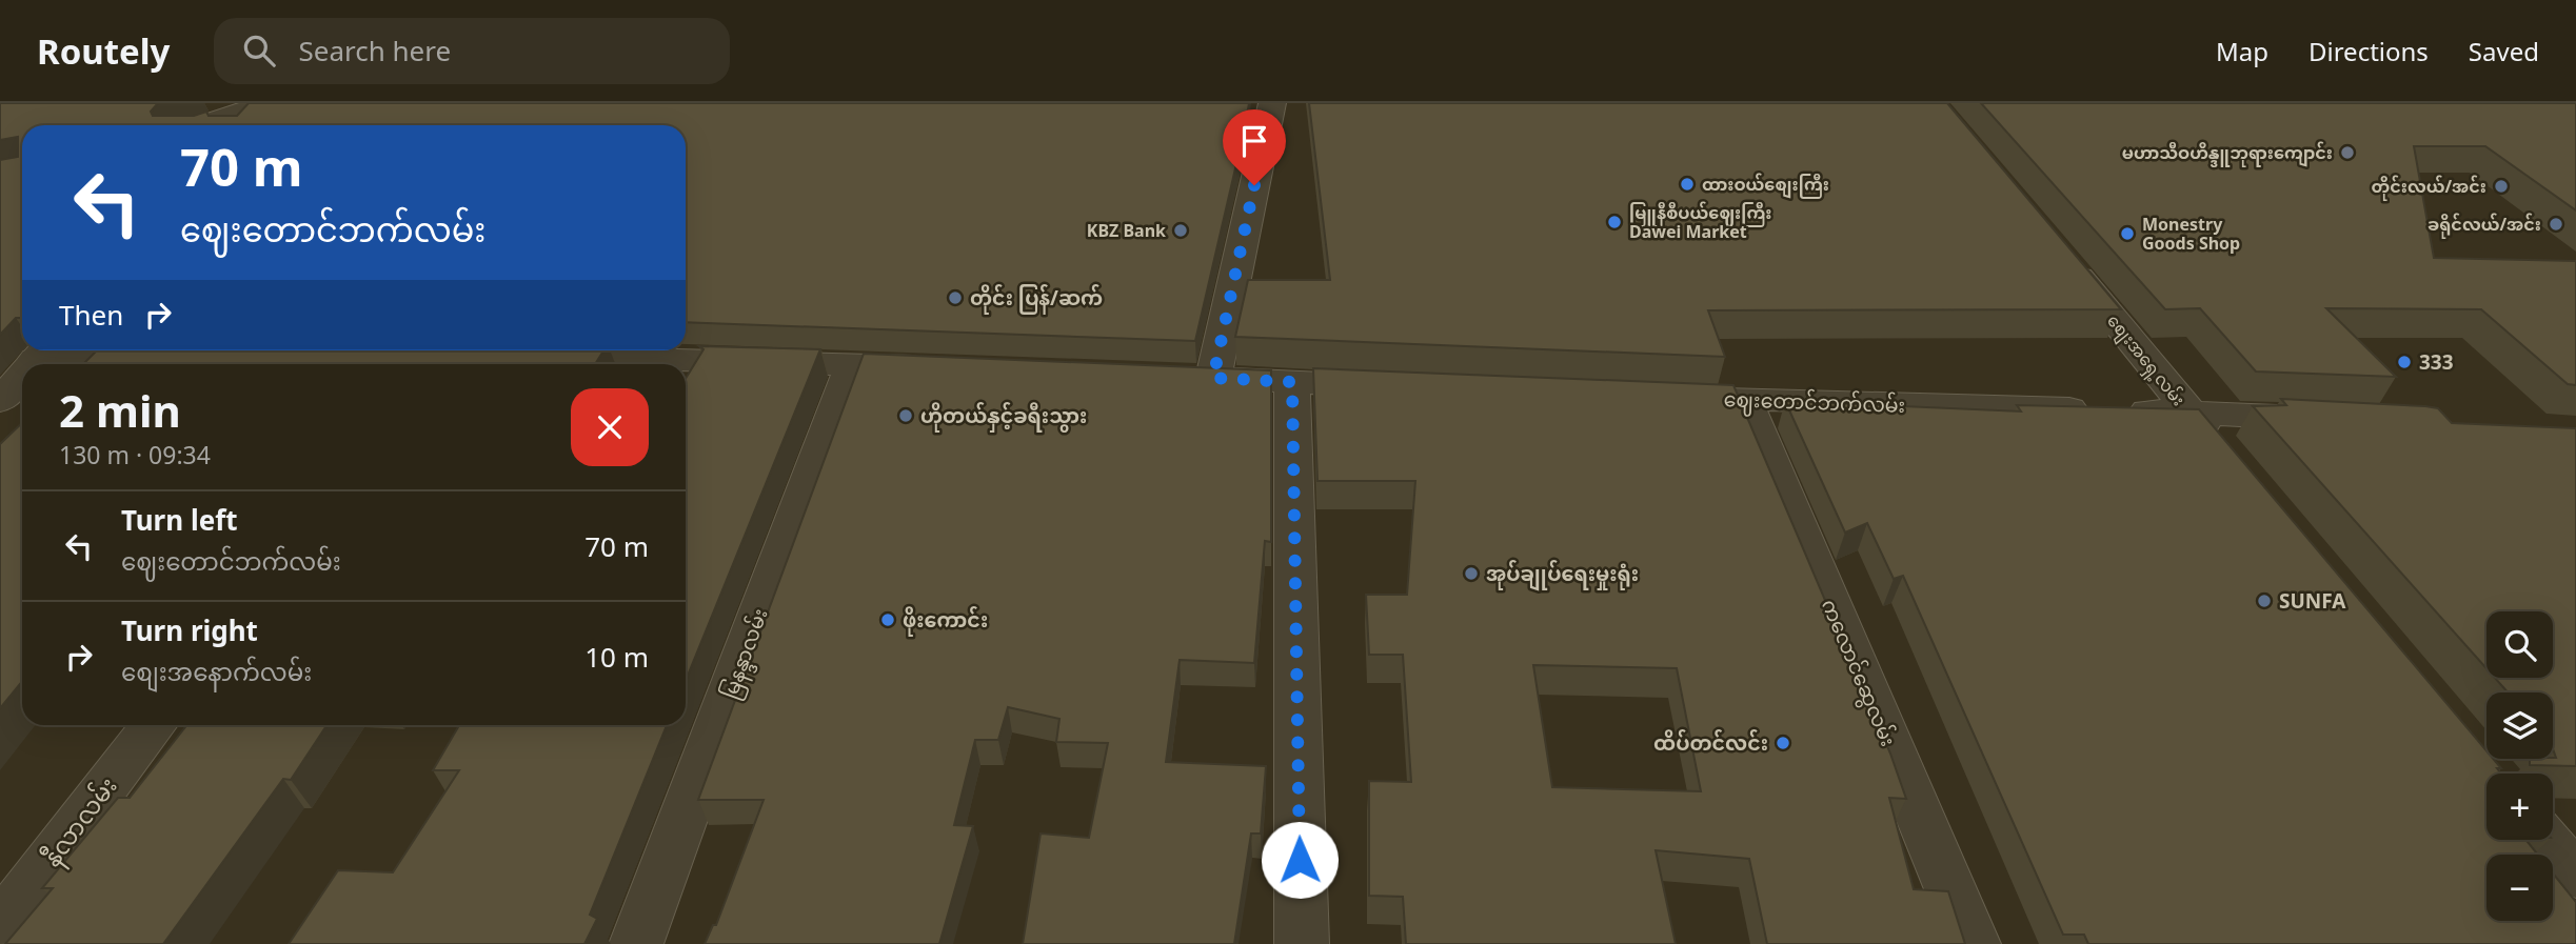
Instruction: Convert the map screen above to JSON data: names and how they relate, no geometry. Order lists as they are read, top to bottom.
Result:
{
  "streets": {
    "street": [
      "စျေးအရှေ့လမ်း",
      "ဈေးတောင်ဘက်လမ်း",
      "မြနန္ဒာလမ်း",
      "ကလောင်ဆွေလမ်း",
      "နီလာလမ်း"
    ]
  },
  "crossings": [
    ["စျေးအရှေ့လမ်း", "ဈေးတောင်ဘက်လမ်း"],
    ["ဈေးတောင်ဘက်လမ်း", "ကလောင်ဆွေလမ်း"]
  ],
  "places": [
    "မဟာသီဝဟိန္ဒူဘုရားကျောင်း",
    "ထားဝယ်စျေးကြီး",
    "တိုင်းလယ်/အင်း",
    "မြူနီစီပယ်ဈေးကြီး Dawei Market",
    "ခရိုင်လယ်/အင်း",
    "KBZ Bank",
    "Monestry Goods Shop",
    "တိုင်း ပြန်/ဆက်",
    "333",
    "ဟိုတယ်နှင့်ခရီးသွား",
    "အုပ်ချုပ်ရေးမှုးရုံး",
    "SUNFA",
    "ဖိုးကောင်း",
    "ထိပ်တင်လင်း"
  ],
  "page": {
    "header": "Routely",
    "search": "Search here",
    "nav": ["Map", "Directions", "Saved"],
    "turn": ["70 m", "ဈေးတောင်ဘက်လမ်း"],
    "then": "Then",
    "heading": ["2 min", "130 m · 09:34"],
    "list": [
      {
        "name": "Turn left",
        "note": "ဈေးတောင်ဘက်လမ်း",
        "value": "70 m"
      },
      {
        "name": "Turn right",
        "note": "စျေးအနောက်လမ်း",
        "value": "10 m"
      }
    ],
    "map_buttons": ["+", "−"]
  }
}
